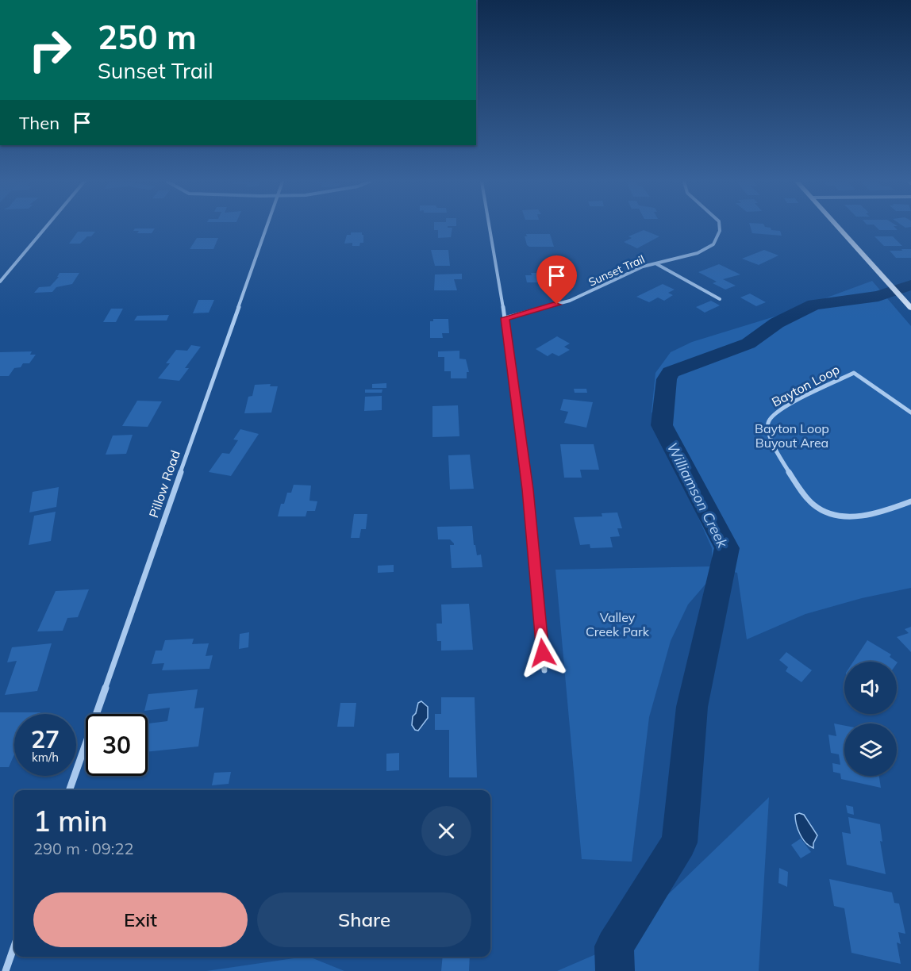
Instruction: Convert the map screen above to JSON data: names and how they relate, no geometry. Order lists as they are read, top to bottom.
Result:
{
  "streets": {
    "street": ["Sunset Trail", "Bayton Loop", "Pillow Road"]
  },
  "water": ["Williamson Creek"],
  "parks": ["Bayton Loop Buyout Area", "Valley Creek Park"],
  "page": {
    "turn": ["250 m", "Sunset Trail"],
    "then": "Then",
    "speed": "27 km/h",
    "limit": "30",
    "heading": ["1 min", "290 m · 09:22"],
    "buttons": ["Exit", "Share"]
  }
}
